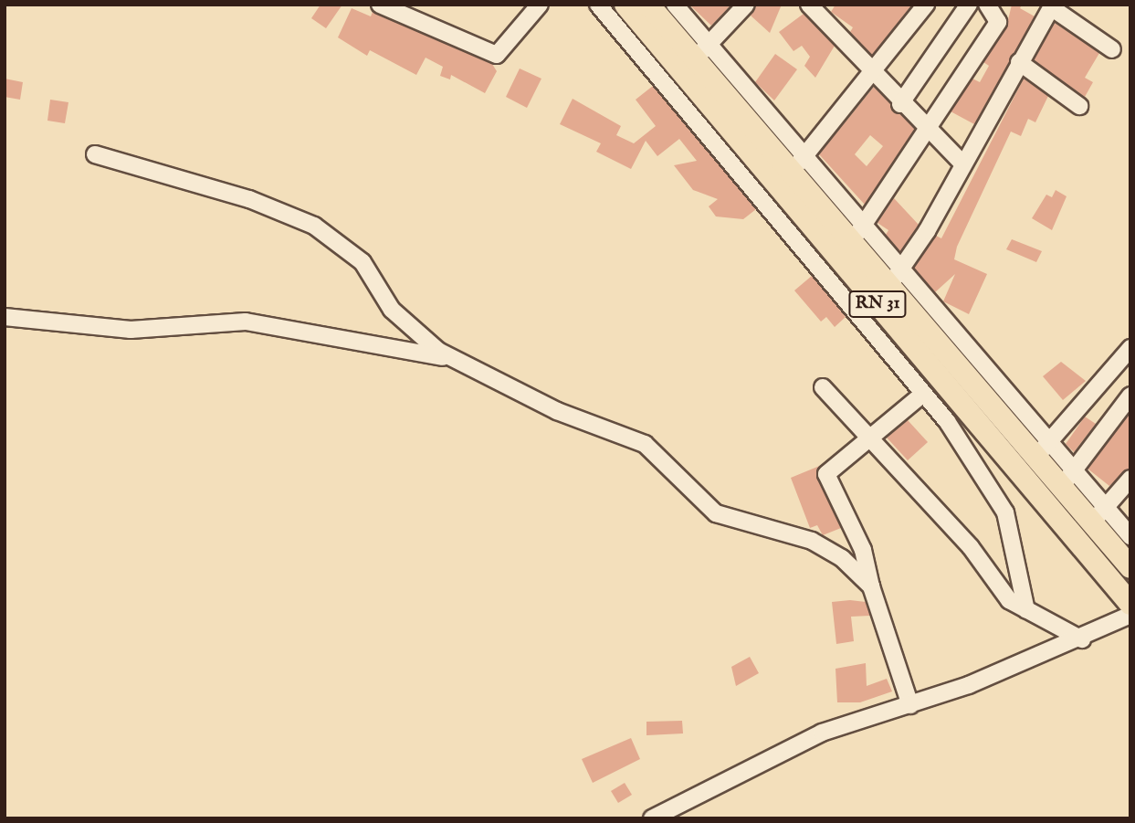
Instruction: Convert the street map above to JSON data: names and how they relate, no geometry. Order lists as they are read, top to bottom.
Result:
{
  "streets": {
    "highway": ["RN 31"]
  }
}
